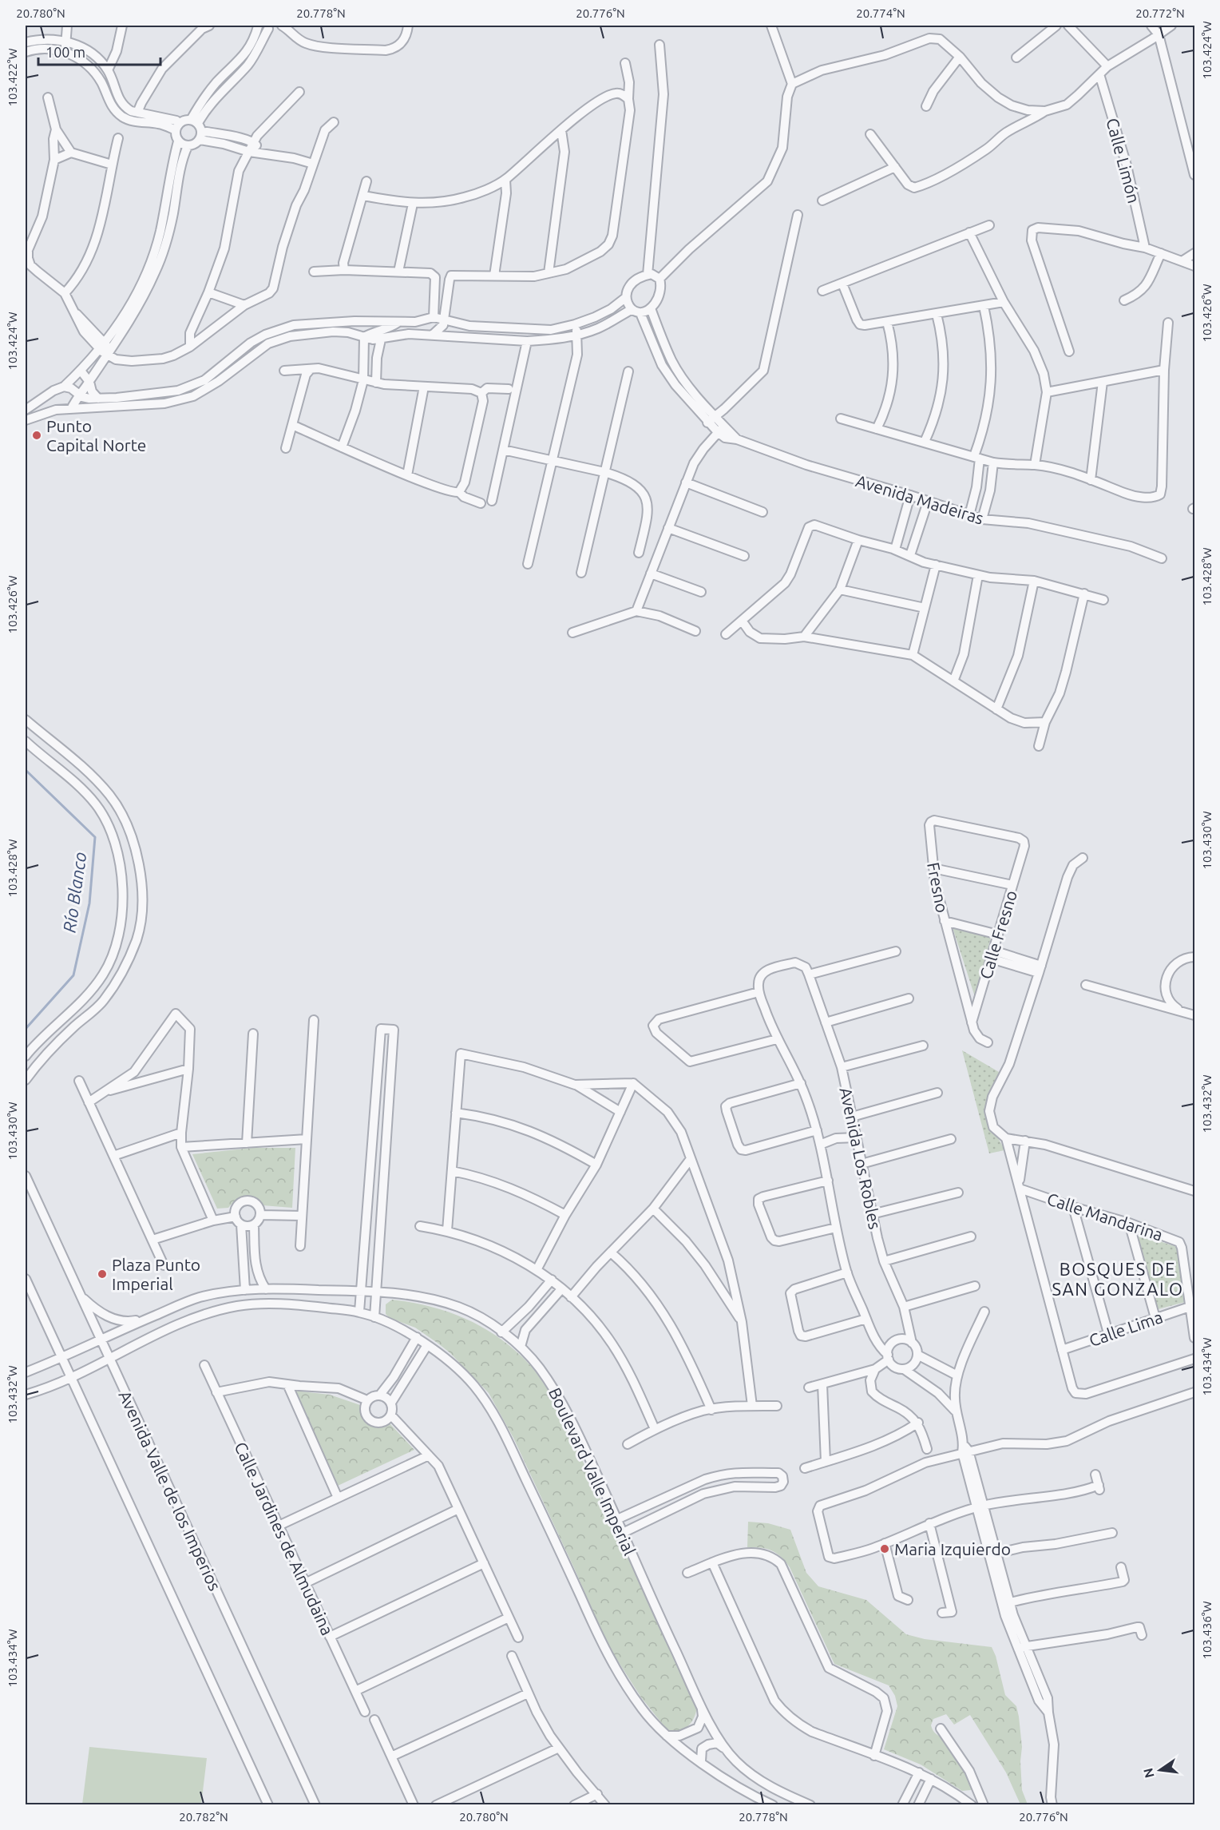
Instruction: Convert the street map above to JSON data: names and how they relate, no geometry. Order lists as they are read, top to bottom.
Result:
{
  "streets": {
    "street": [
      "Calle Limón",
      "Avenida Madeiras",
      "Fresno",
      "Calle Fresno",
      "Avenida Los Robles",
      "Calle Mandarina",
      "Calle Lima",
      "Boulevard Valle Imperial",
      "Avenida Valle de los Imperios",
      "Calle Jardines de Almudaina"
    ]
  },
  "crossings": [
    ["Fresno", "Calle Fresno"],
    ["Calle Mandarina", "Calle Lima"],
    ["Boulevard Valle Imperial", "Avenida Valle de los Imperios"]
  ],
  "districts": ["BOSQUES DE SAN GONZALO"],
  "water": ["Río Blanco"],
  "places": ["Punto Capital Norte", "Plaza Punto Imperial", "Maria Izquierdo"],
  "scale_bar": "100 m",
  "north": "left",
  "coordinates": [
    "20.780°N",
    "20.778°N",
    "20.776°N",
    "20.774°N",
    "20.772°N",
    "103.424°W",
    "103.422°W",
    "103.426°W",
    "103.428°W",
    "103.430°W",
    "103.432°W",
    "103.434°W",
    "103.436°W",
    "20.782°N"
  ]
}
